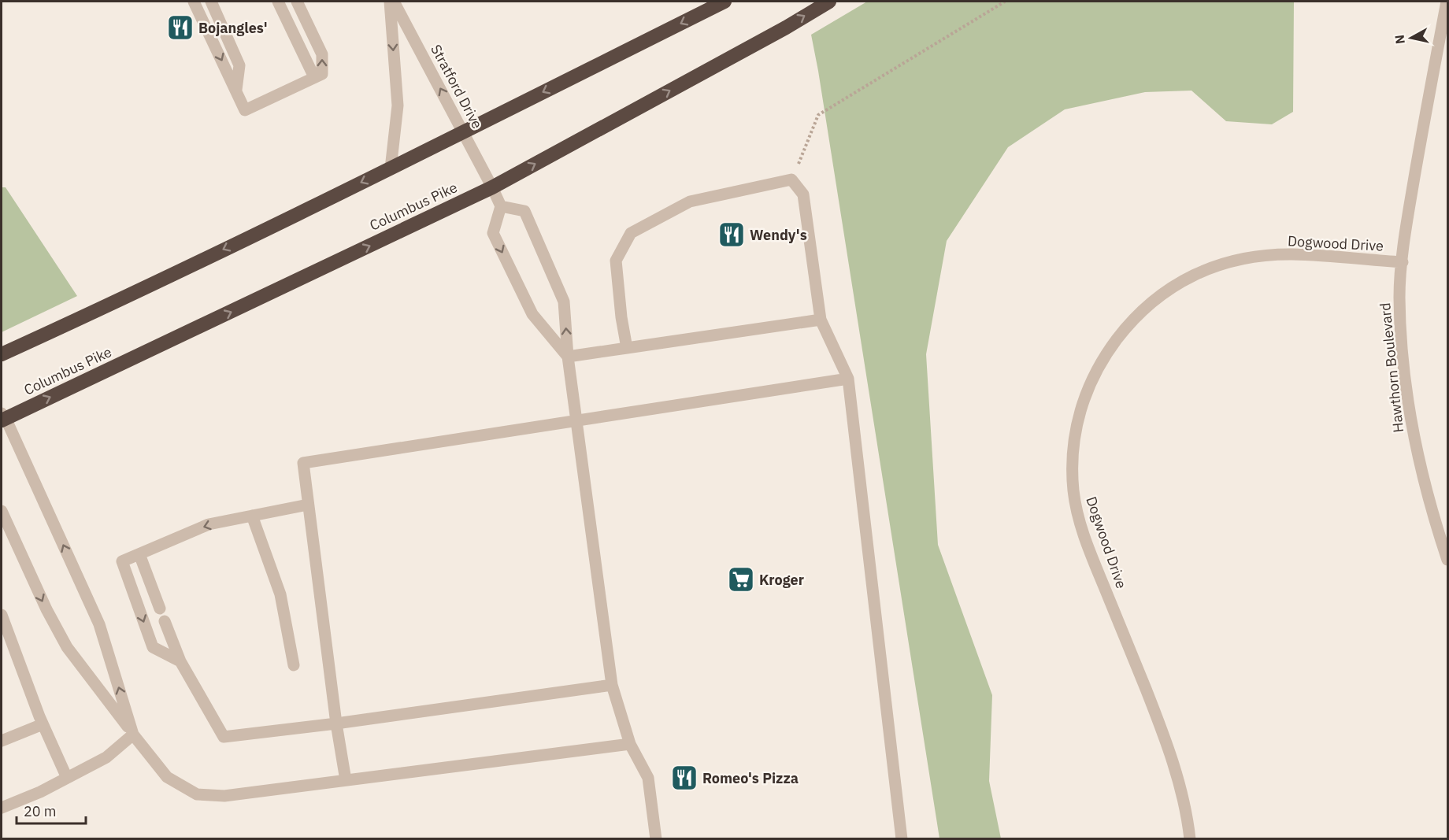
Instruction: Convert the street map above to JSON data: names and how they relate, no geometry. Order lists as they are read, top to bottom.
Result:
{
  "streets": {
    "highway": ["Columbus Pike"],
    "street": ["Stratford Drive", "Dogwood Drive", "Hawthorn Boulevard"]
  },
  "crossings": [
    ["Stratford Drive", "Columbus Pike"],
    ["Dogwood Drive", "Hawthorn Boulevard"]
  ],
  "places": {
    "restaurant": ["Bojangles'", "Wendy's", "Romeo's Pizza"],
    "supermarket": ["Kroger"]
  },
  "scale_bar": "20 m",
  "north": "left"
}
